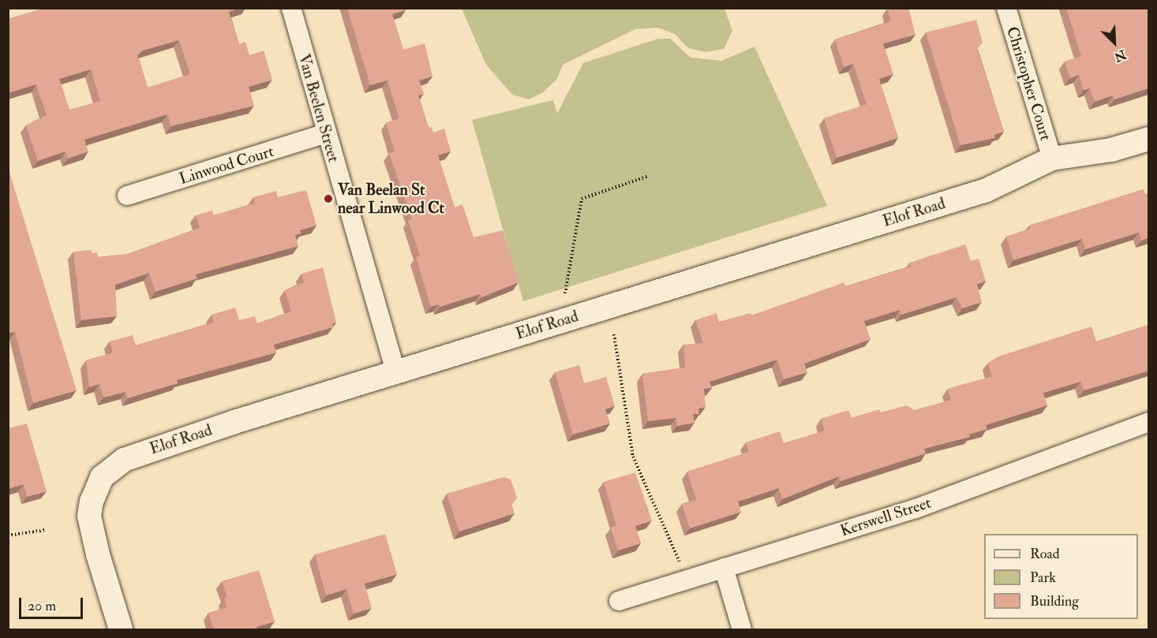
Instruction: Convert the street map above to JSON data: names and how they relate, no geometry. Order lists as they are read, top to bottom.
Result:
{
  "streets": {
    "street": [
      "Christopher Court",
      "Van Beelen Street",
      "Linwood Court",
      "Elof Road",
      "Kerswell Street"
    ]
  },
  "crossings": [
    ["Christopher Court", "Elof Road"],
    ["Van Beelen Street", "Linwood Court"],
    ["Van Beelen Street", "Elof Road"]
  ],
  "places": ["Van Beelan St near Linwood Ct"],
  "legend": ["Road", "Park", "Building"],
  "scale_bar": "20 m",
  "north": "bottom right"
}
